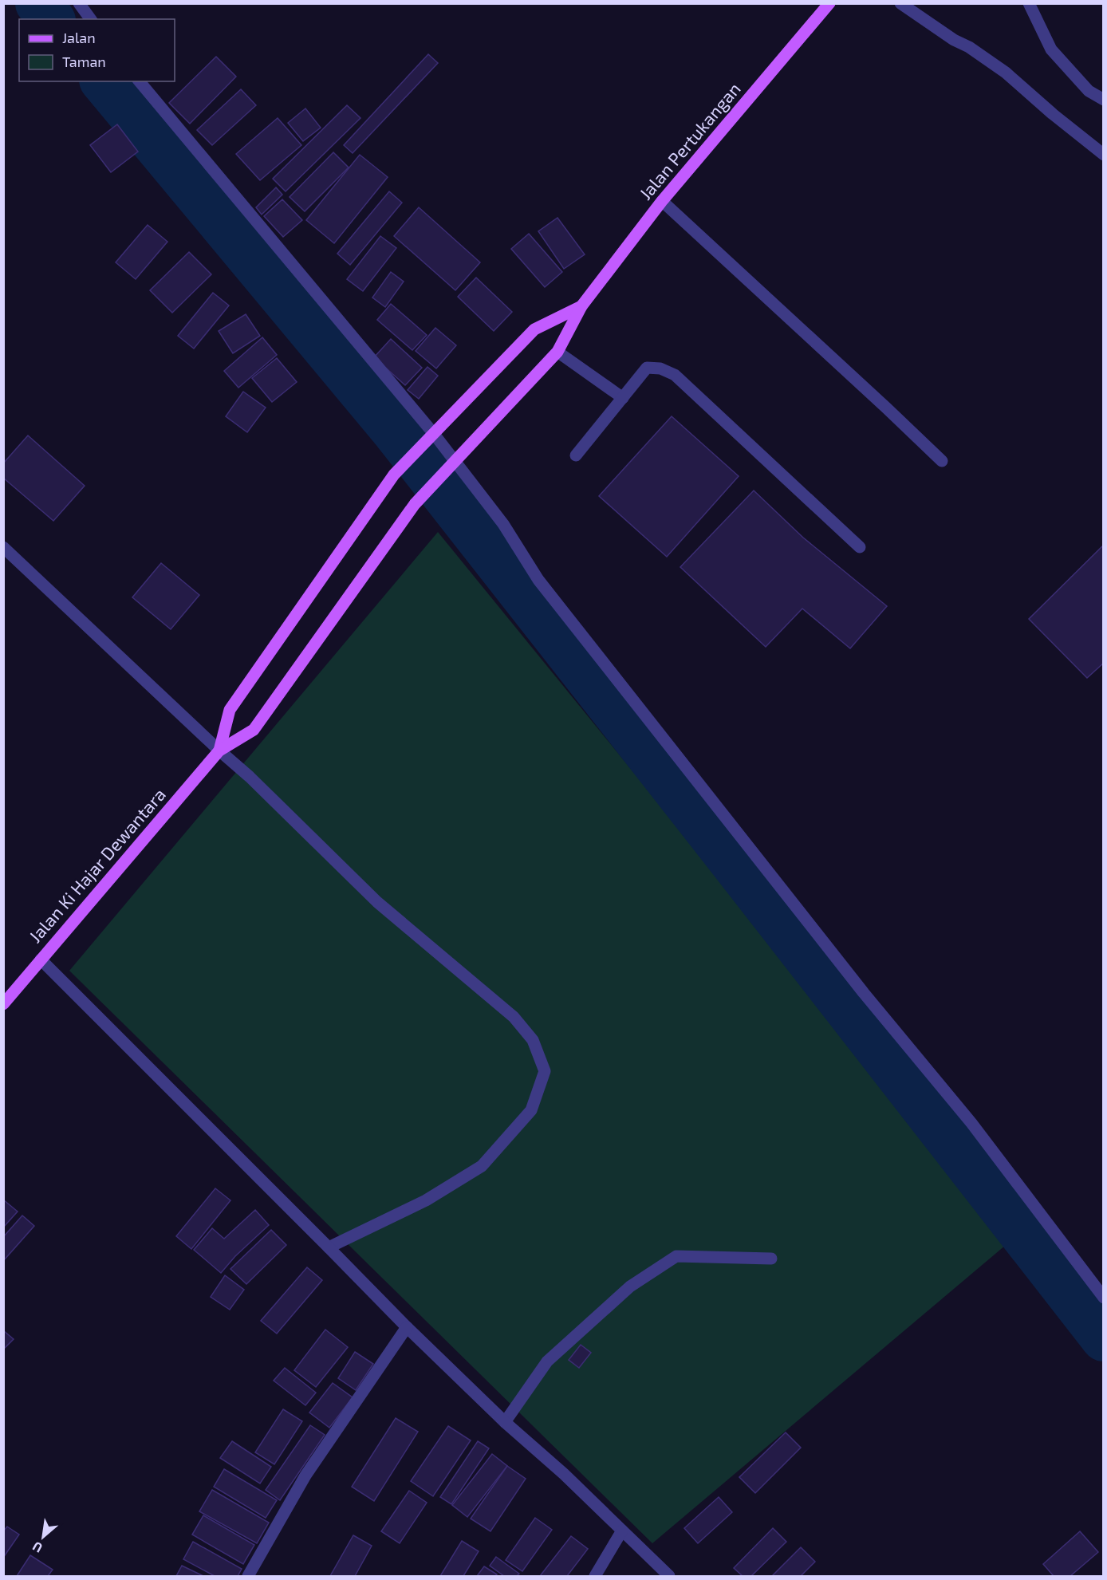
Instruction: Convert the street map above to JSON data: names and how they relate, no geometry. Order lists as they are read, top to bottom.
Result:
{
  "streets": {
    "main road": ["Jalan Pertukangan", "Jalan Ki Hajar Dewantara"]
  },
  "crossings": [
    ["Jalan Pertukangan", "Jalan Ki Hajar Dewantara"]
  ],
  "legend": ["Jalan", "Taman"],
  "north": "bottom left"
}
